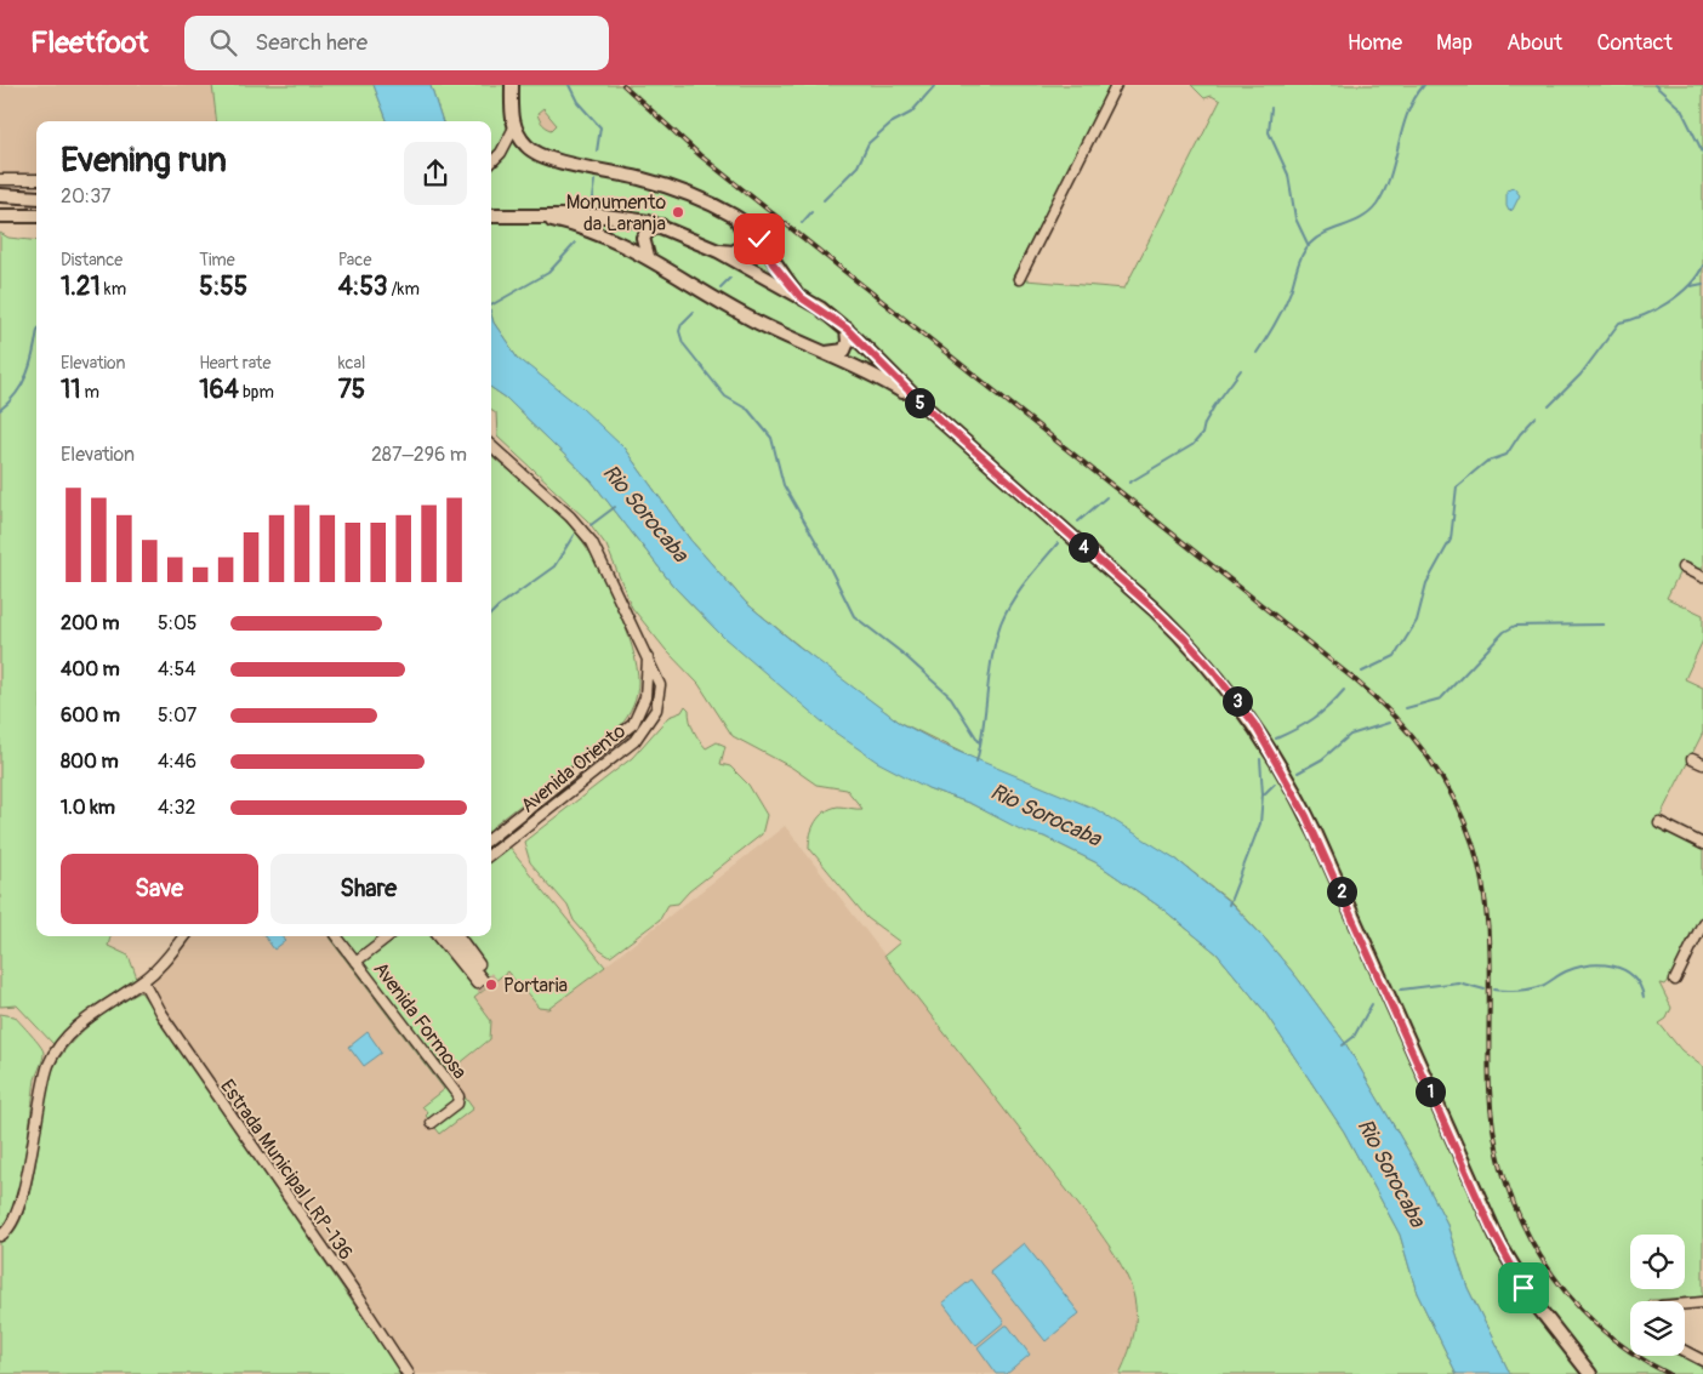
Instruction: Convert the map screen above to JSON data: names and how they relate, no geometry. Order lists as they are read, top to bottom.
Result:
{
  "streets": {
    "street": ["Avenida Oriento", "Avenida Formosa", "Estrada Municipal LRP-136"]
  },
  "water": ["Rio Sorocaba"],
  "places": ["Monumento da Laranja", "Portaria"],
  "page": {
    "header": "Fleetfoot",
    "search": "Search here",
    "nav": [
      "Home",
      "Map",
      "About",
      "Contact"
    ],
    "heading": ["Evening run", "20:37"],
    "stats": [
      ["Distance", "1.21 km"],
      ["Time", "5:55"],
      ["Pace", "4:53 /km"],
      ["Elevation", "11 m"],
      ["Heart rate", "164 bpm"],
      ["kcal", "75"]
    ],
    "pins": [
      "5",
      "4",
      "3",
      "2",
      "1"
    ],
    "chart": ["Elevation", "287–296 m"],
    "list": [
      {
        "name": "200 m",
        "note": "5:05"
      },
      {
        "name": "400 m",
        "note": "4:54"
      },
      {
        "name": "600 m",
        "note": "5:07"
      },
      {
        "name": "800 m",
        "note": "4:46"
      },
      {
        "name": "1.0 km",
        "note": "4:32"
      }
    ],
    "buttons": ["Save", "Share"]
  }
}
